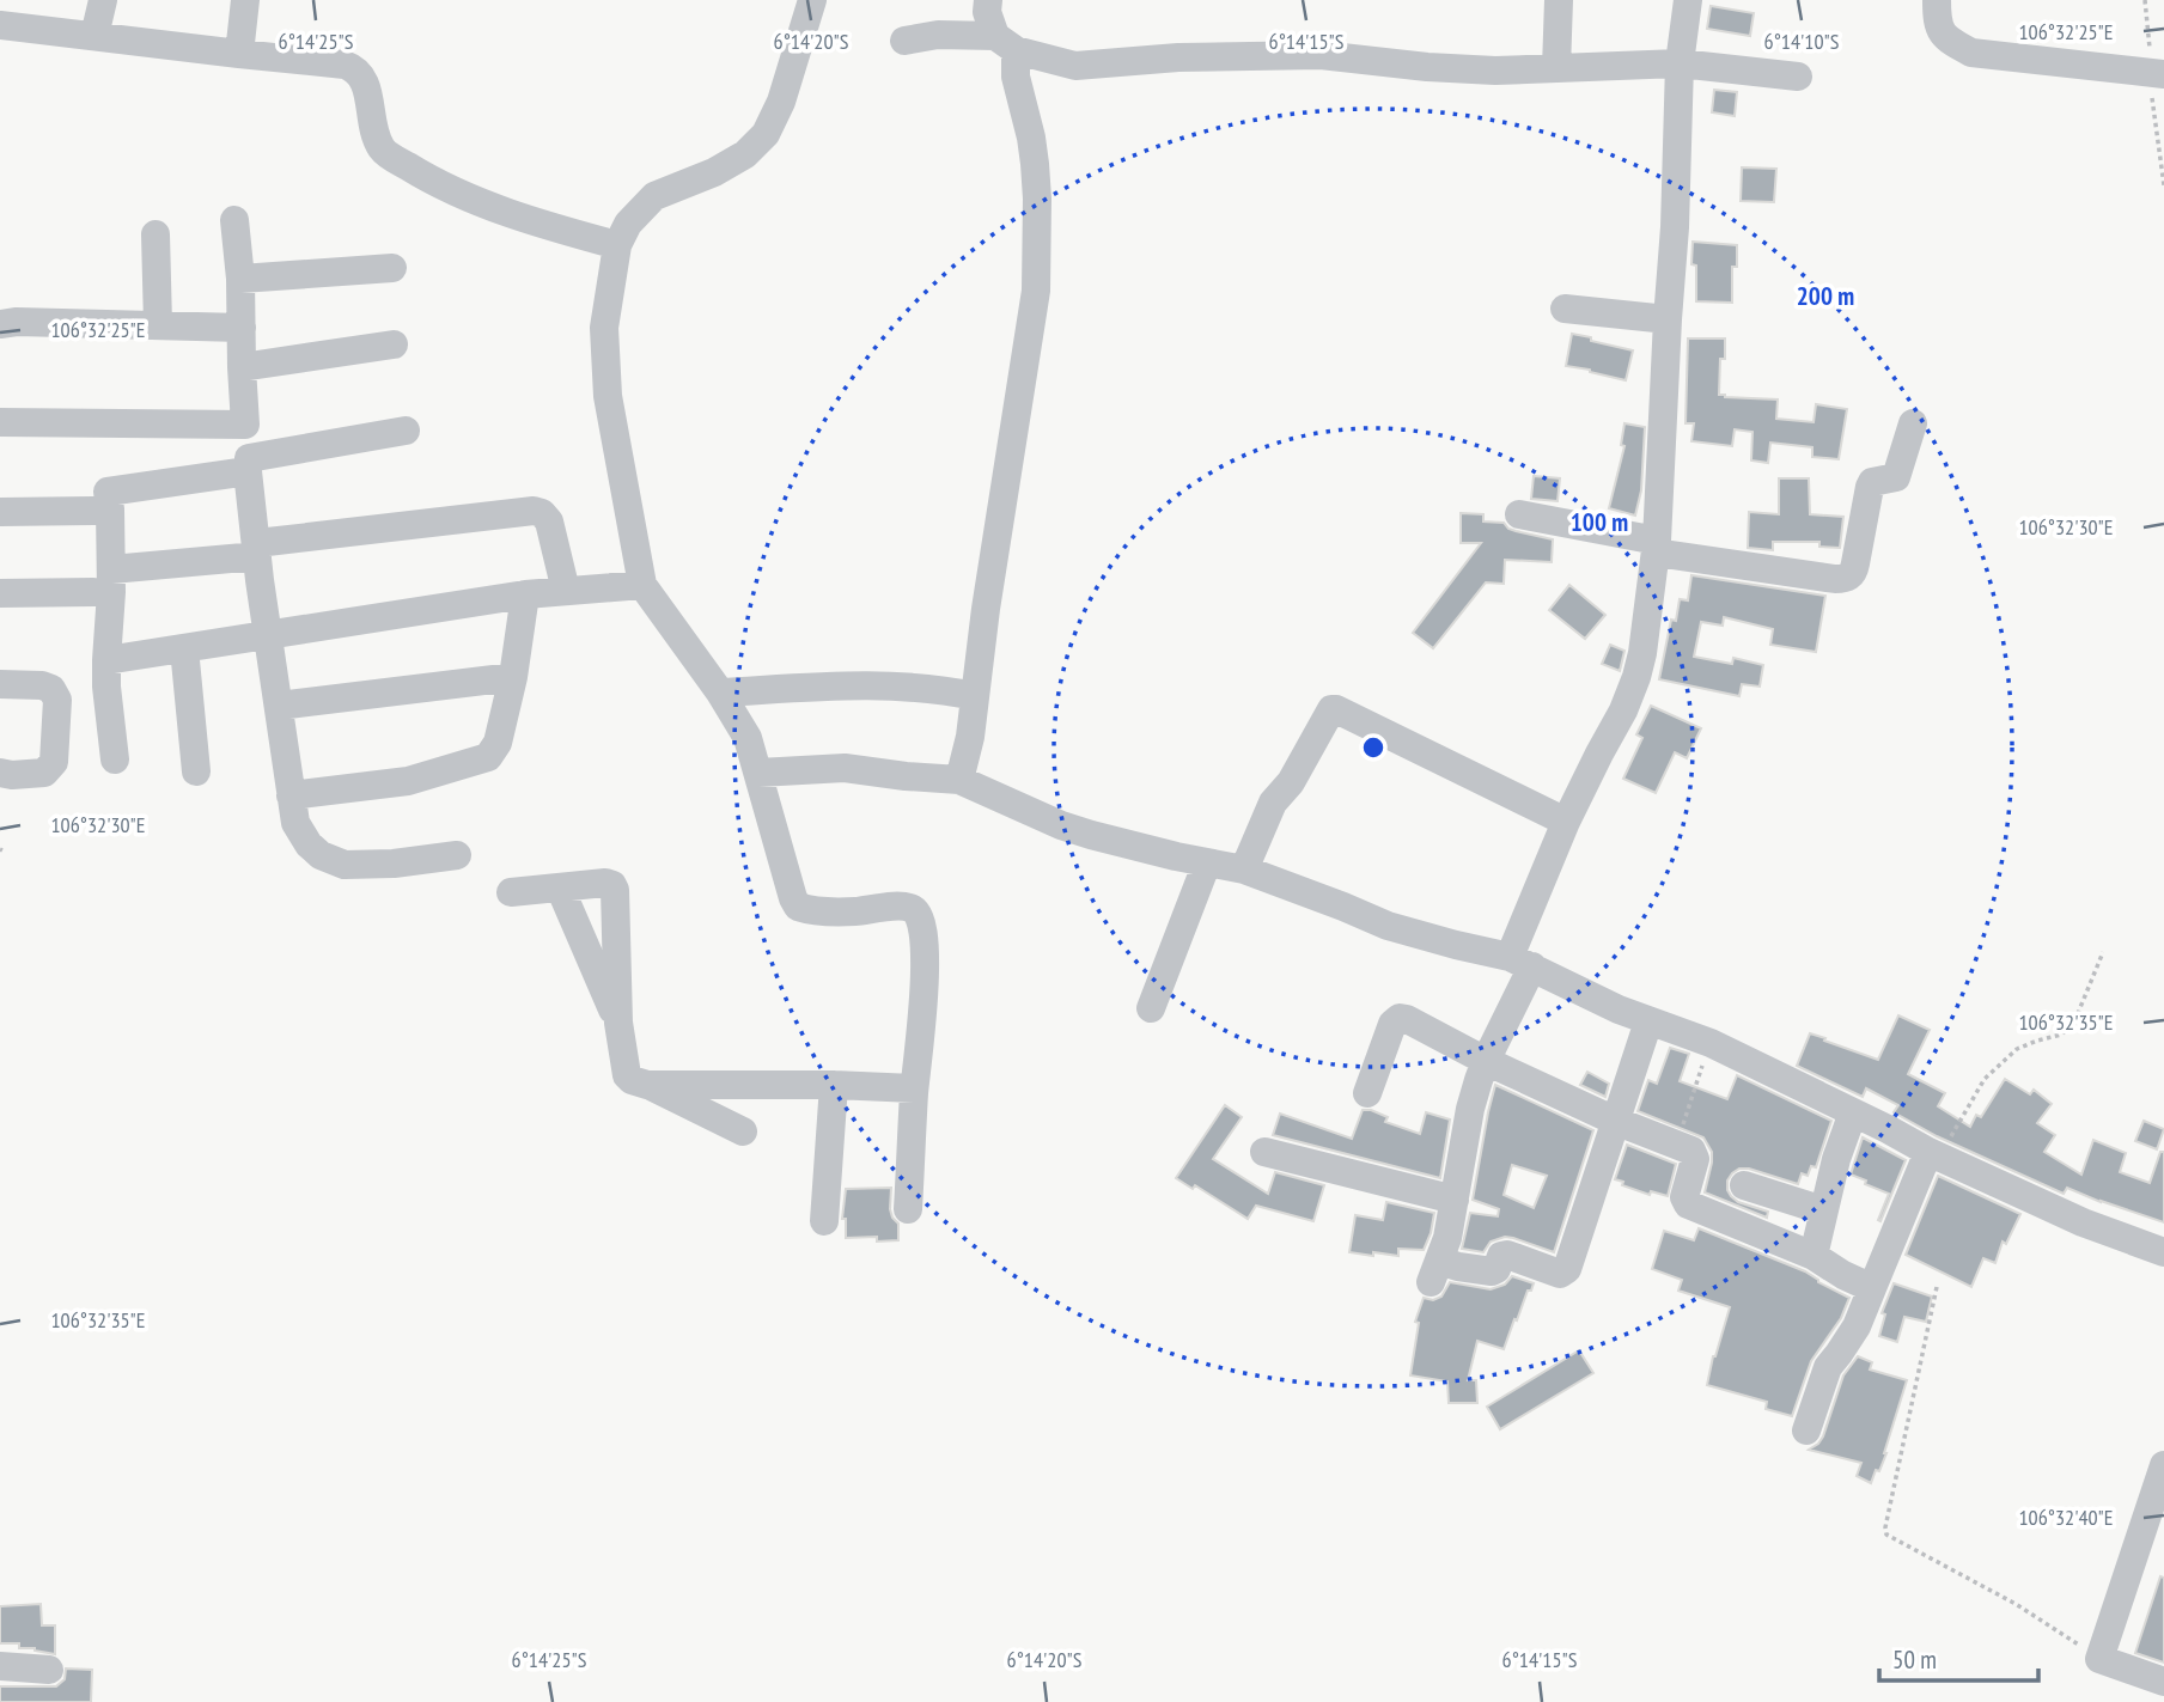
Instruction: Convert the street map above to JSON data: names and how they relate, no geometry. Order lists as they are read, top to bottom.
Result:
{
  "scale_bar": "50 m",
  "coordinates": [
    "106°32'25\"E",
    "6°14'25\"S",
    "6°14'20\"S",
    "6°14'15\"S",
    "6°14'10\"S",
    "106°32'30\"E",
    "106°32'35\"E",
    "106°32'40\"E"
  ],
  "rings": ["200 m", "100 m"]
}
